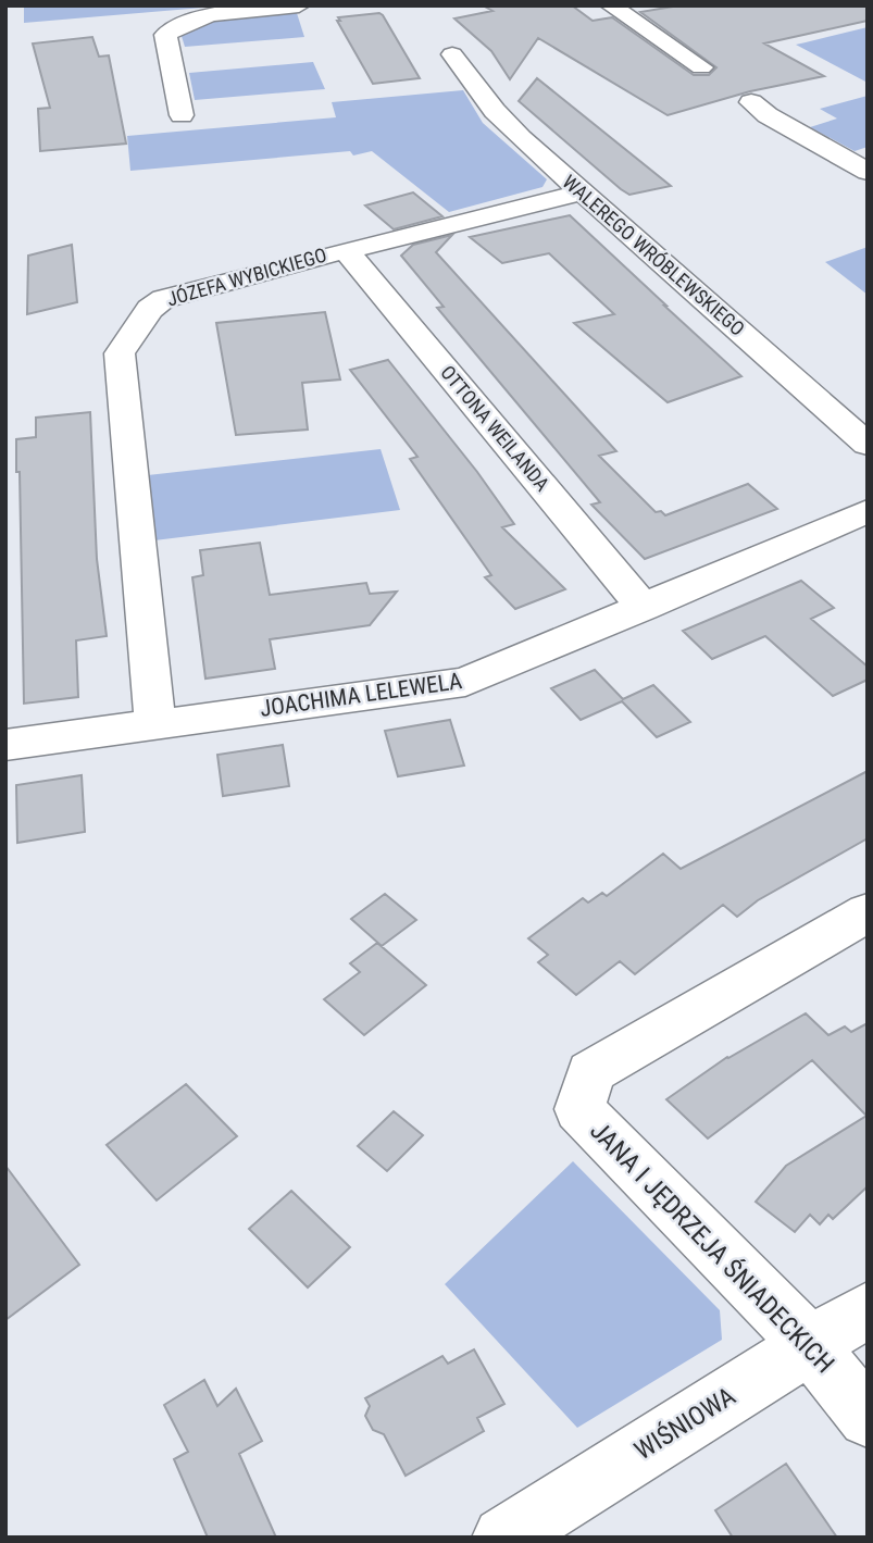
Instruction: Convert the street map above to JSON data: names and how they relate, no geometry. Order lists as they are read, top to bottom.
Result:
{
  "streets": {
    "street": [
      "WALEREGO WRÓBLEWSKIEGO",
      "JÓZEFA WYBICKIEGO",
      "OTTONA WEILANDA",
      "JOACHIMA LELEWELA",
      "JANA I JĘDRZEJA ŚNIADECKICH",
      "WIŚNIOWA"
    ]
  },
  "crossings": [
    ["WALEREGO WRÓBLEWSKIEGO", "JÓZEFA WYBICKIEGO"],
    ["JÓZEFA WYBICKIEGO", "OTTONA WEILANDA"],
    ["JÓZEFA WYBICKIEGO", "JOACHIMA LELEWELA"],
    ["OTTONA WEILANDA", "JOACHIMA LELEWELA"],
    ["JANA I JĘDRZEJA ŚNIADECKICH", "WIŚNIOWA"]
  ]
}
